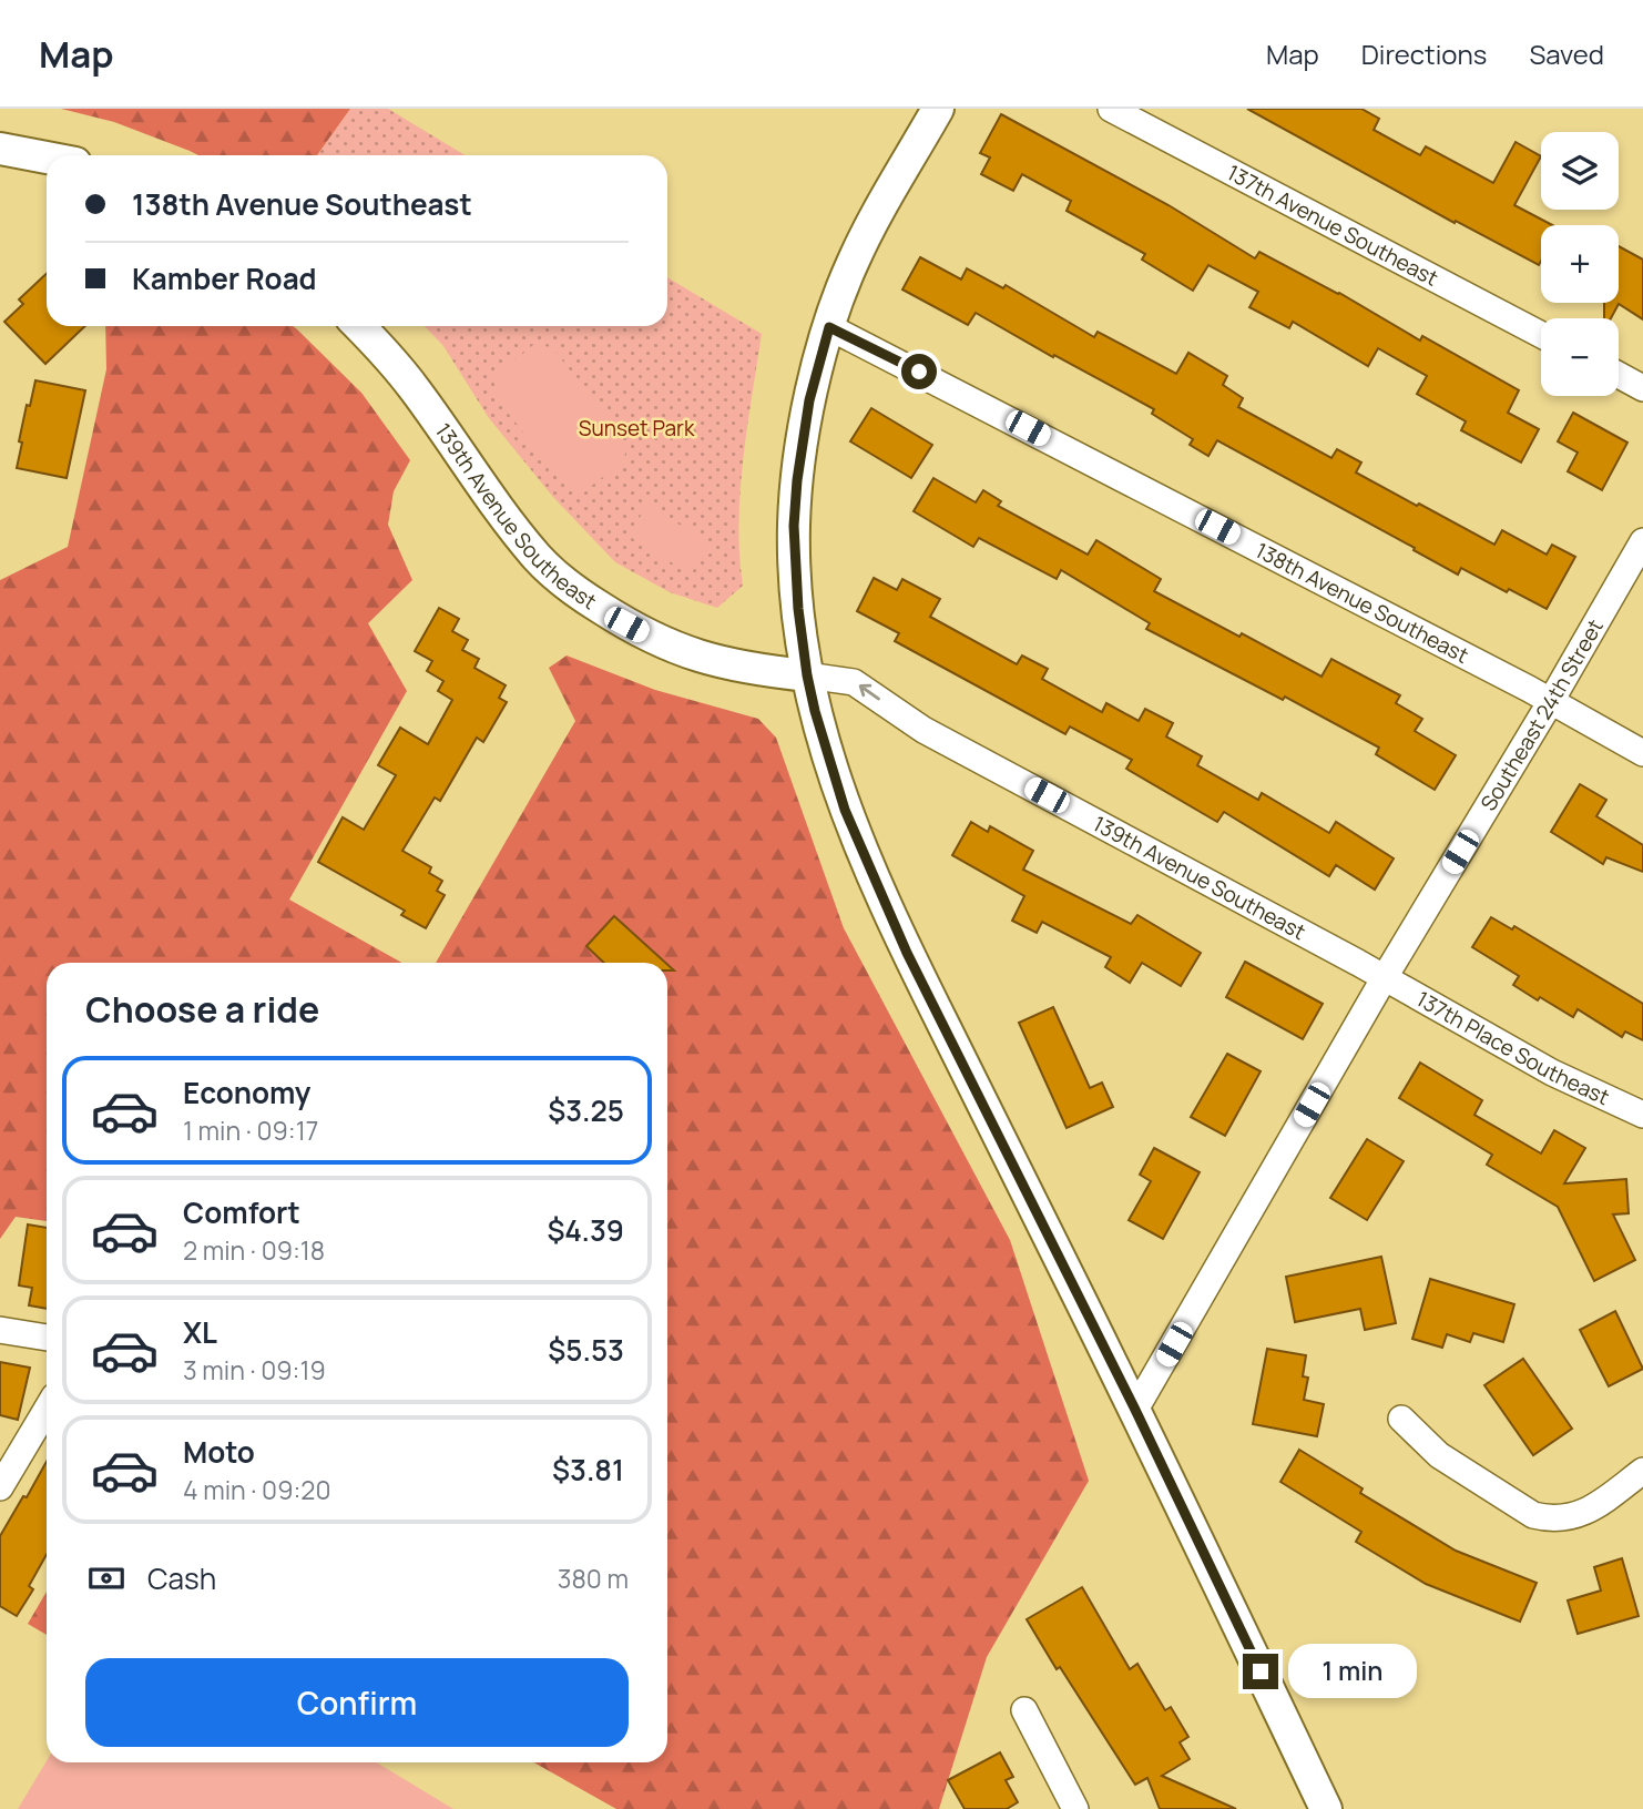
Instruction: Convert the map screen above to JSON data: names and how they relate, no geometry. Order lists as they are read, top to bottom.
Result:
{
  "streets": {
    "street": [
      "137th Avenue Southeast",
      "139th Avenue Southeast",
      "138th Avenue Southeast",
      "Southeast 24th Street",
      "137th Place Southeast"
    ]
  },
  "crossings": [
    ["139th Avenue Southeast", "Southeast 24th Street"],
    ["139th Avenue Southeast", "137th Place Southeast"],
    ["138th Avenue Southeast", "Southeast 24th Street"],
    ["Southeast 24th Street", "137th Place Southeast"]
  ],
  "one_way": ["139th Avenue Southeast"],
  "parks": ["Sunset Park"],
  "page": {
    "header": "Map",
    "nav": ["Map", "Directions", "Saved"],
    "map_buttons": ["+", "−"],
    "banner": ["138th Avenue Southeast", "Kamber Road"],
    "heading": "Choose a ride",
    "list": [
      {
        "name": "Economy",
        "note": "1 min · 09:17",
        "value": "$3.25"
      },
      {
        "name": "Comfort",
        "note": "2 min · 09:18",
        "value": "$4.39"
      },
      {
        "name": "XL",
        "note": "3 min · 09:19",
        "value": "$5.53"
      },
      {
        "name": "Moto",
        "note": "4 min · 09:20",
        "value": "$3.81"
      }
    ],
    "pay": ["Cash", "380 m"],
    "buttons": "Confirm",
    "bubble": "1 min"
  }
}
